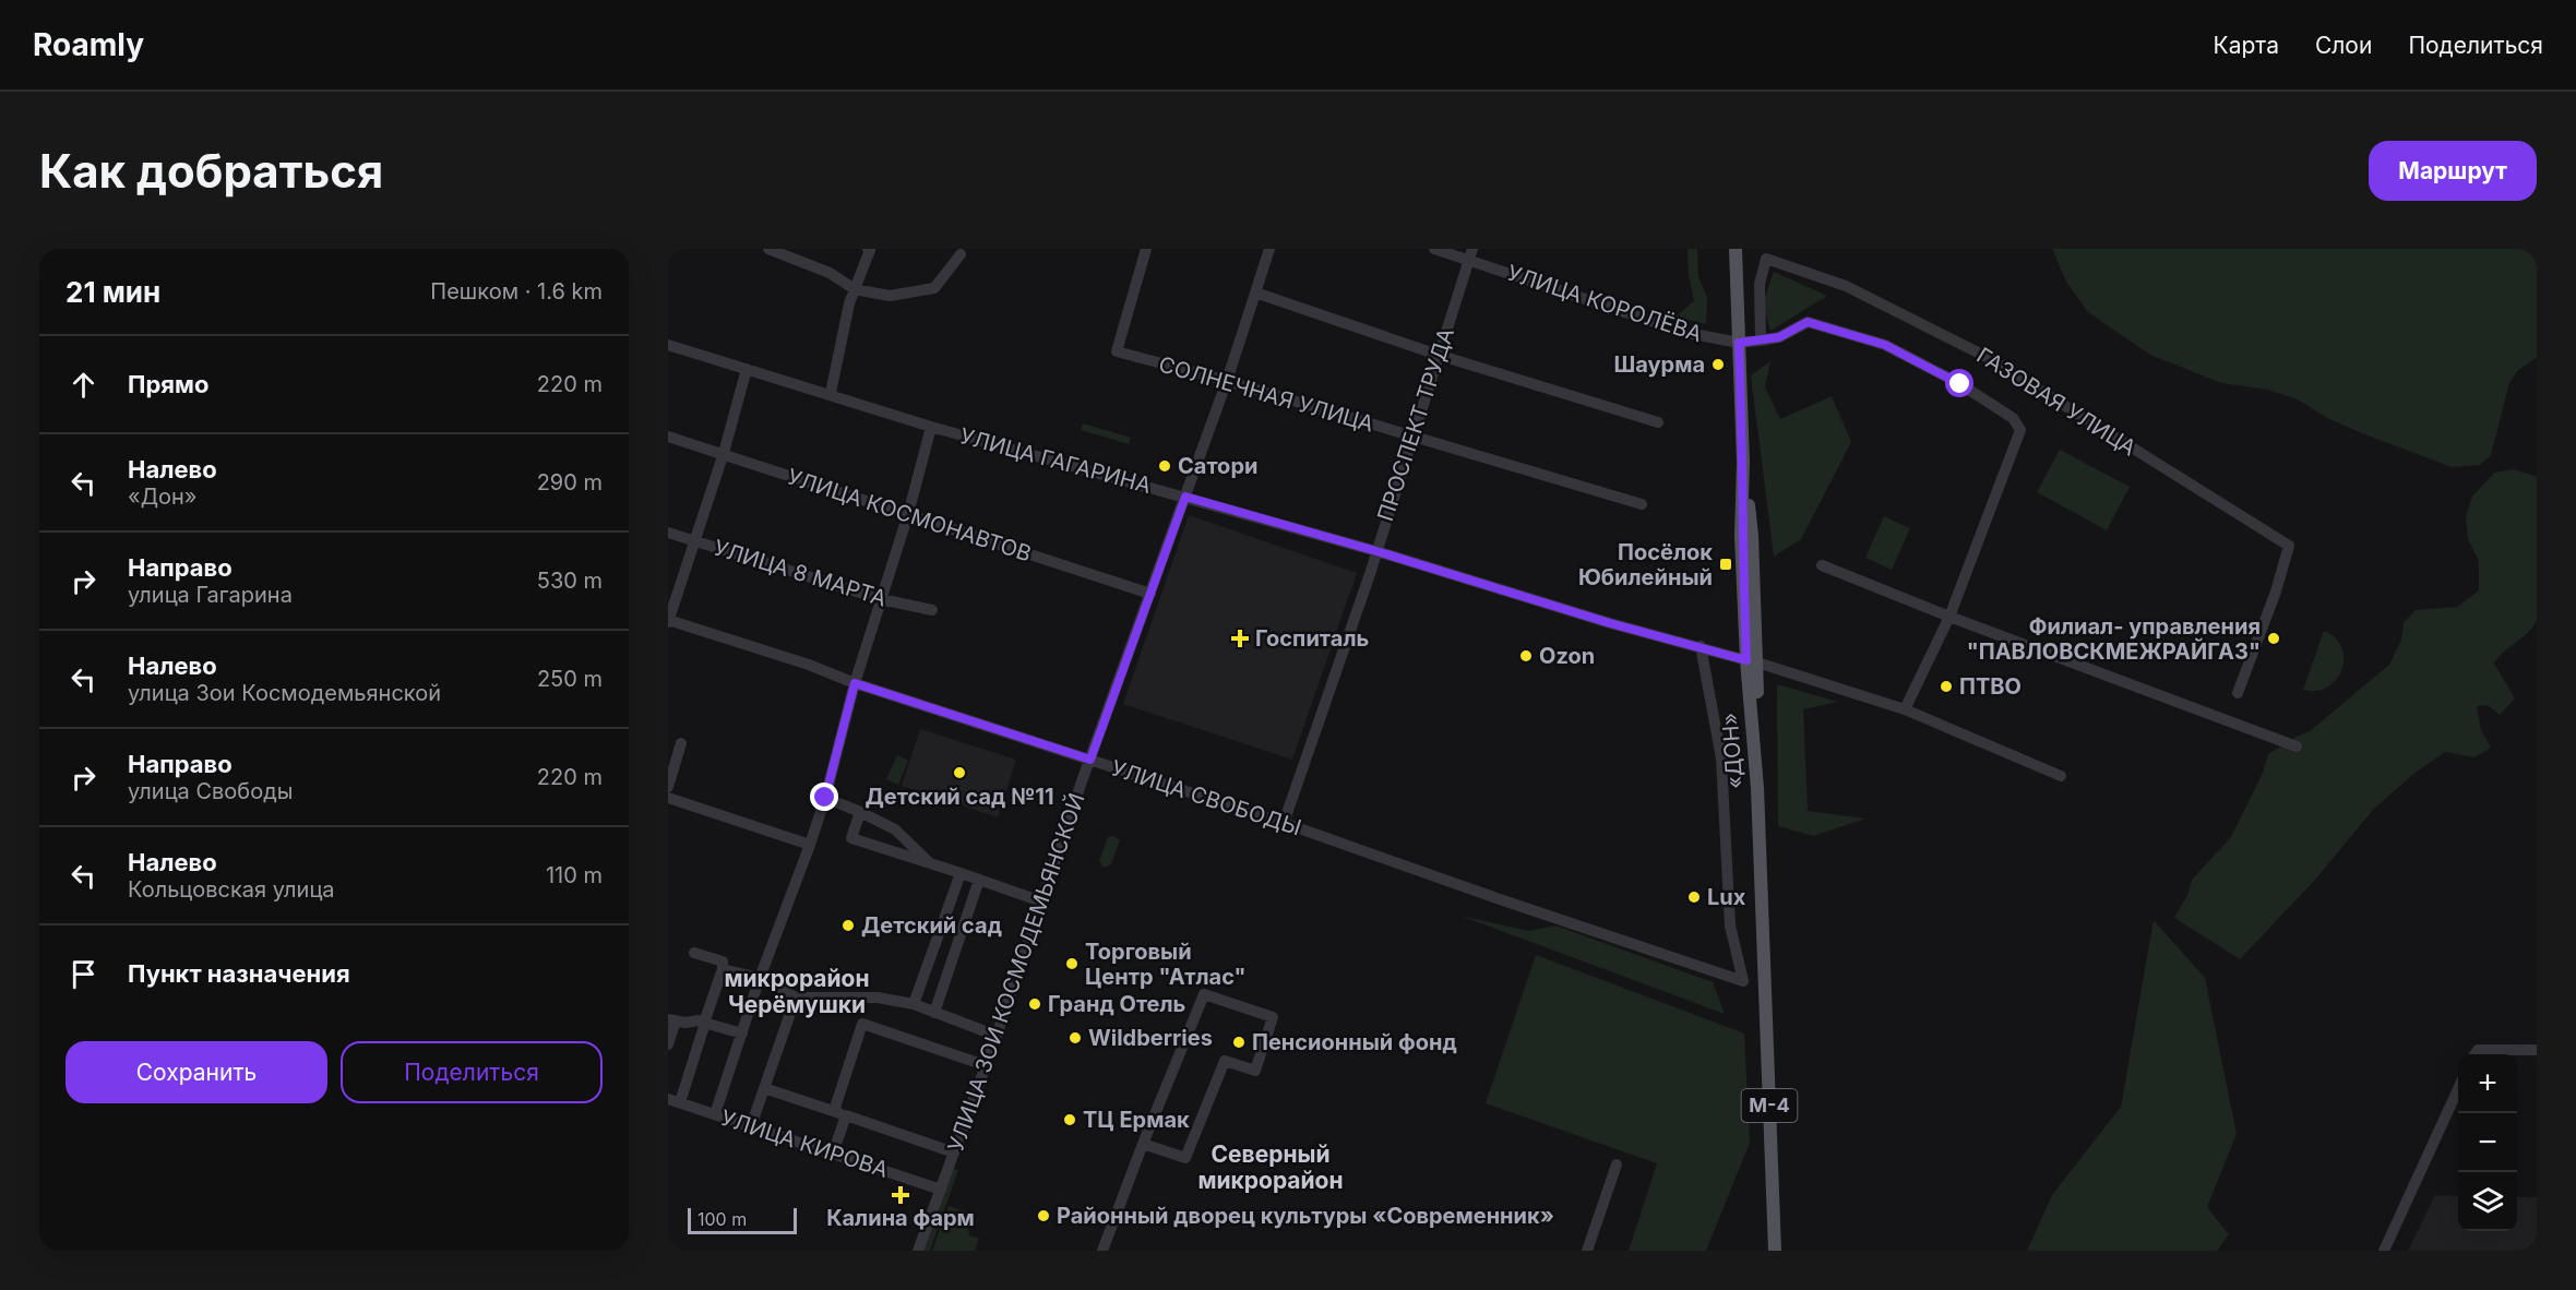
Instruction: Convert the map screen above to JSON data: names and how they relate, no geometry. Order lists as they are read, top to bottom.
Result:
{
  "streets": {
    "main road": ["«ДОН»", "М-4"],
    "street": [
      "УЛИЦА КОРОЛЁВА",
      "СОЛНЕЧНАЯ УЛИЦА",
      "ГАЗОВАЯ УЛИЦА",
      "ПРОСПЕКТ ТРУДА",
      "УЛИЦА ГАГАРИНА",
      "УЛИЦА КОСМОНАВТОВ",
      "УЛИЦА 8 МАРТА",
      "УЛИЦА СВОБОДЫ",
      "УЛИЦА ЗОИ КОСМОДЕМЬЯНСКОЙ",
      "УЛИЦА КИРОВА"
    ]
  },
  "crossings": [
    ["УЛИЦА КОРОЛЁВА", "ПРОСПЕКТ ТРУДА"],
    ["УЛИЦА КОРОЛЁВА", "«ДОН»"],
    ["СОЛНЕЧНАЯ УЛИЦА", "ПРОСПЕКТ ТРУДА"],
    ["СОЛНЕЧНАЯ УЛИЦА", "УЛИЦА ЗОИ КОСМОДЕМЬЯНСКОЙ"],
    ["ПРОСПЕКТ ТРУДА", "УЛИЦА ГАГАРИНА"],
    ["ПРОСПЕКТ ТРУДА", "УЛИЦА СВОБОДЫ"],
    ["УЛИЦА ГАГАРИНА", "«ДОН»"],
    ["УЛИЦА ГАГАРИНА", "УЛИЦА СВОБОДЫ"],
    ["УЛИЦА ГАГАРИНА", "УЛИЦА ЗОИ КОСМОДЕМЬЯНСКОЙ"],
    ["УЛИЦА КОСМОНАВТОВ", "УЛИЦА ЗОИ КОСМОДЕМЬЯНСКОЙ"],
    ["УЛИЦА СВОБОДЫ", "УЛИЦА ЗОИ КОСМОДЕМЬЯНСКОЙ"],
    ["УЛИЦА ЗОИ КОСМОДЕМЬЯНСКОЙ", "УЛИЦА КИРОВА"]
  ],
  "districts": ["микрорайон Черёмушки", "Северный микрорайон"],
  "places": {
    "other": [
      "Шаурма",
      "Сатори",
      "Филиал- управления \"ПАВЛОВСКМЕЖРАЙГАЗ\"",
      "Ozon",
      "ПТВО",
      "Детский сад №11",
      "Lux",
      "Детский сад",
      "Торговый Центр \"Атлас\"",
      "Гранд Отель",
      "Wildberries",
      "Пенсионный фонд",
      "ТЦ Ермак",
      "Районный дворец культуры «Современник»"
    ],
    "transit": ["Посёлок Юбилейный"],
    "health": ["Госпиталь", "Калина фарм"]
  },
  "scale_bar": "100 m",
  "page": {
    "header": "Roamly",
    "nav": ["Карта", "Слои", "Поделиться"],
    "buttons": [
      "Маршрут",
      ["Сохранить", "Поделиться"]
    ],
    "title": "Как добраться",
    "heading": ["21 мин", "Пешком · 1.6 km"],
    "list": [
      ["Прямо", "220 m"],
      ["Налево", "«Дон»", "290 m"],
      ["Направо", "улица Гагарина", "530 m"],
      ["Налево", "улица Зои Космодемьянской", "250 m"],
      ["Направо", "улица Свободы", "220 m"],
      ["Налево", "Кольцовская улица", "110 m"],
      "Пункт назначения"
    ],
    "map_buttons": ["+", "−"],
    "scale": "100 m"
  }
}
